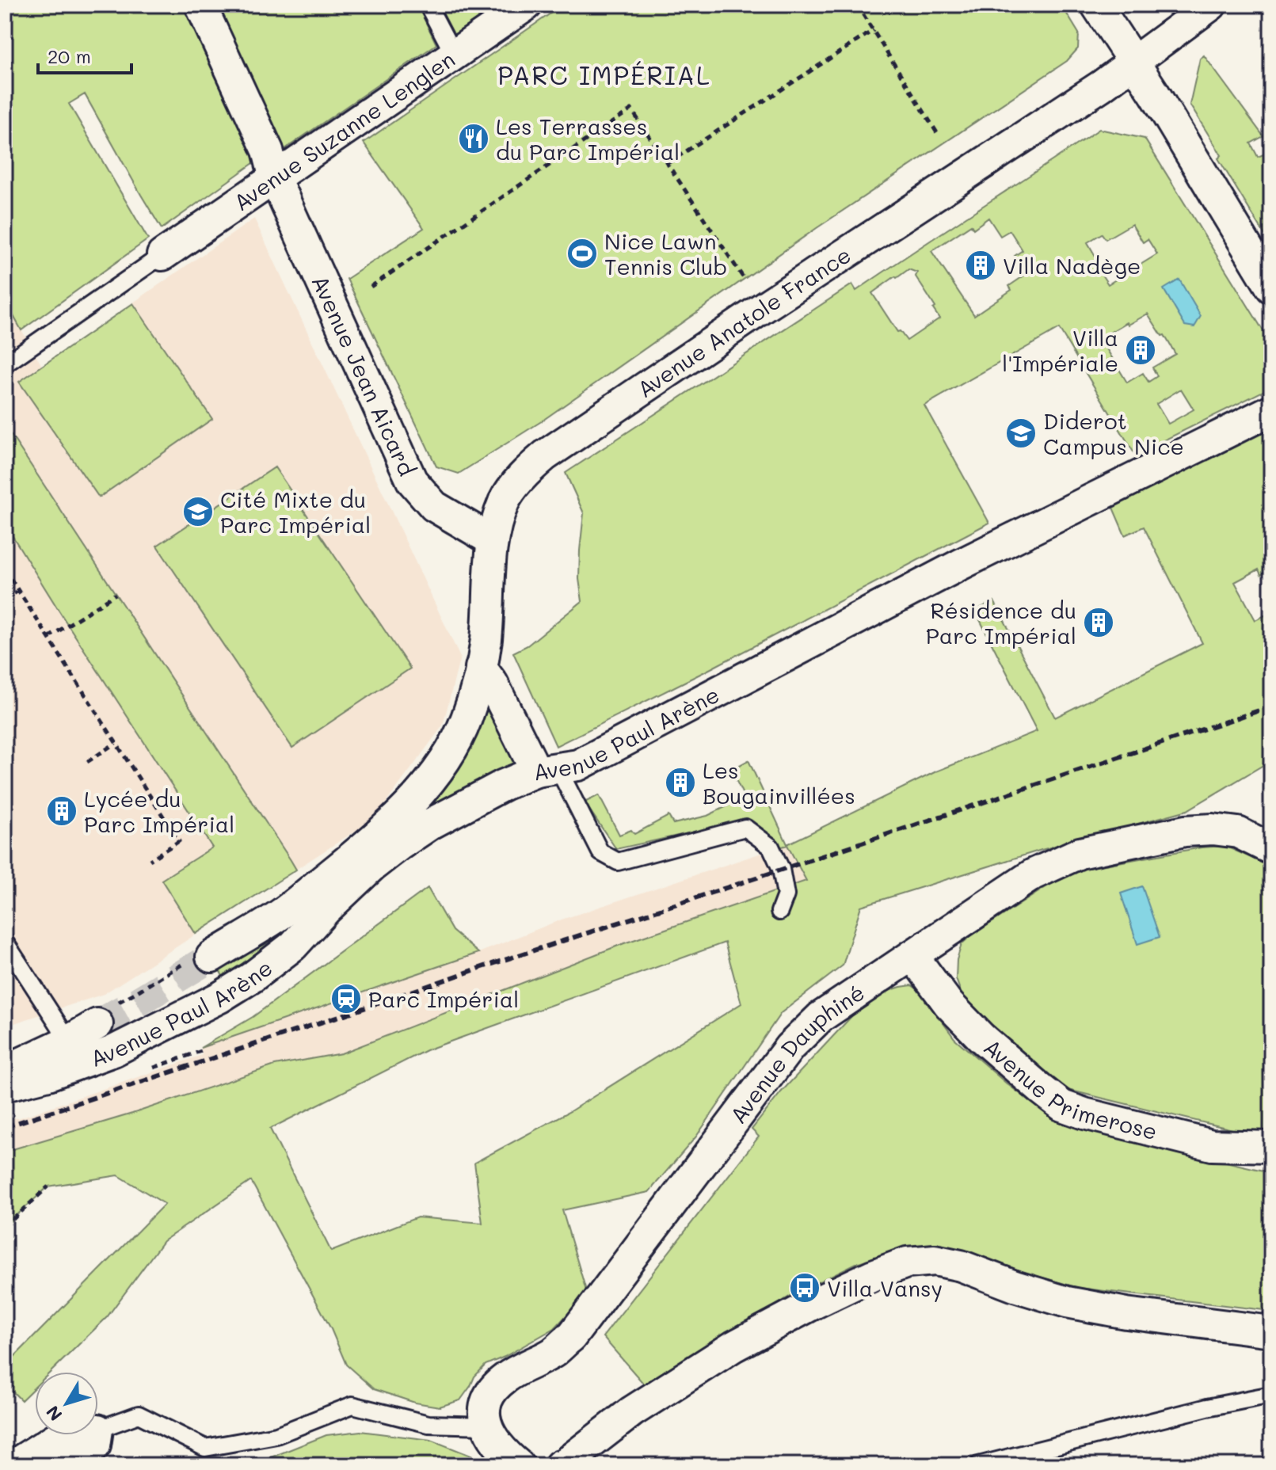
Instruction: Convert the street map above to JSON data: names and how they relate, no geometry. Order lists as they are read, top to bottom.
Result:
{
  "streets": {
    "street": [
      "Avenue Suzanne Lenglen",
      "Avenue Anatole France",
      "Avenue Jean Aicard",
      "Avenue Paul Arène",
      "Avenue Dauphiné",
      "Avenue Primerose"
    ]
  },
  "crossings": [
    ["Avenue Suzanne Lenglen", "Avenue Jean Aicard"],
    ["Avenue Anatole France", "Avenue Jean Aicard"],
    ["Avenue Anatole France", "Avenue Paul Arène"],
    ["Avenue Dauphiné", "Avenue Primerose"]
  ],
  "districts": ["PARC IMPÉRIAL"],
  "places": {
    "restaurant": ["Les Terrasses du Parc Impérial"],
    "sports": ["Nice Lawn Tennis Club"],
    "building": [
      "Villa Nadège",
      "Villa l'Impériale",
      "Résidence du Parc Impérial",
      "Les Bougainvillées",
      "Lycée du Parc Impérial"
    ],
    "school or university": ["Diderot Campus Nice", "Cité Mixte du Parc Impérial"],
    "station": ["Parc Impérial"],
    "bus stop": ["Villa Vansy"]
  },
  "scale_bar": "20 m",
  "north": "bottom left"
}
